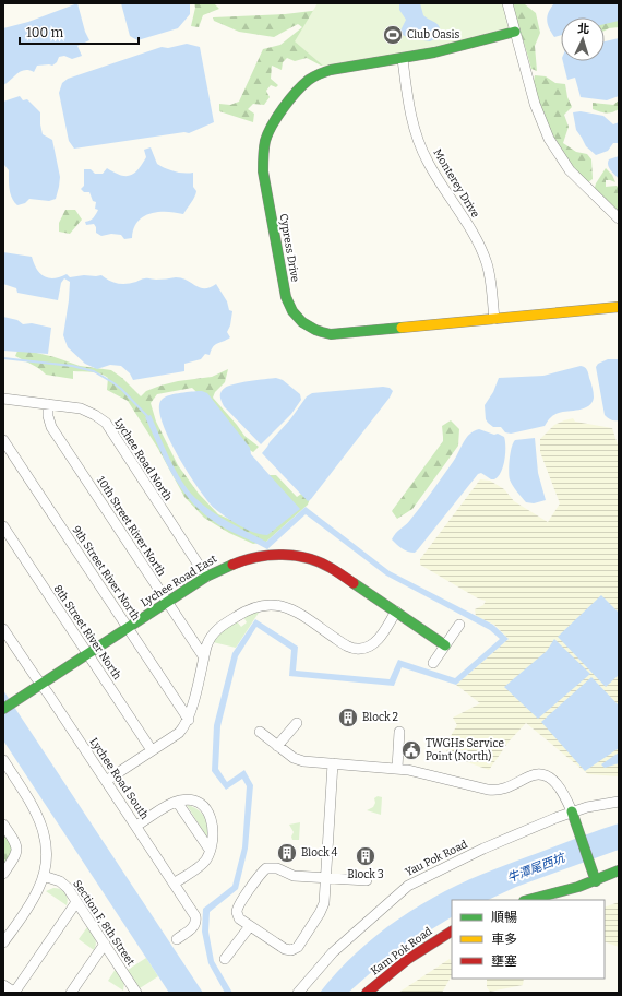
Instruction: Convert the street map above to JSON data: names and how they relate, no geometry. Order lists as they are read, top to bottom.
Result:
{
  "streets": {
    "street": [
      "Monterey Drive",
      "Cypress Drive",
      "Lychee Road North",
      "10th Street River North",
      "9th Street River North",
      "Lychee Road East",
      "8th Street River North",
      "Lychee Road South",
      "Yau Pok Road",
      "Section F, 8th Street",
      "Kam Pok Road"
    ]
  },
  "crossings": [
    ["Monterey Drive", "Cypress Drive"],
    ["Lychee Road North", "10th Street River North"],
    ["Lychee Road North", "Lychee Road East"],
    ["10th Street River North", "Lychee Road East"],
    ["9th Street River North", "Lychee Road East"],
    ["Lychee Road East", "8th Street River North"],
    ["Lychee Road East", "Lychee Road South"]
  ],
  "water": ["牛潭尾西坑"],
  "places": {
    "sports": ["Club Oasis"],
    "building": ["Block 2", "Block 4", "Block 3"],
    "public building": ["TWGHs Service Point (North)"]
  },
  "legend": ["順暢", "車多", "壅塞"],
  "scale_bar": "100 m",
  "north": "top"
}
